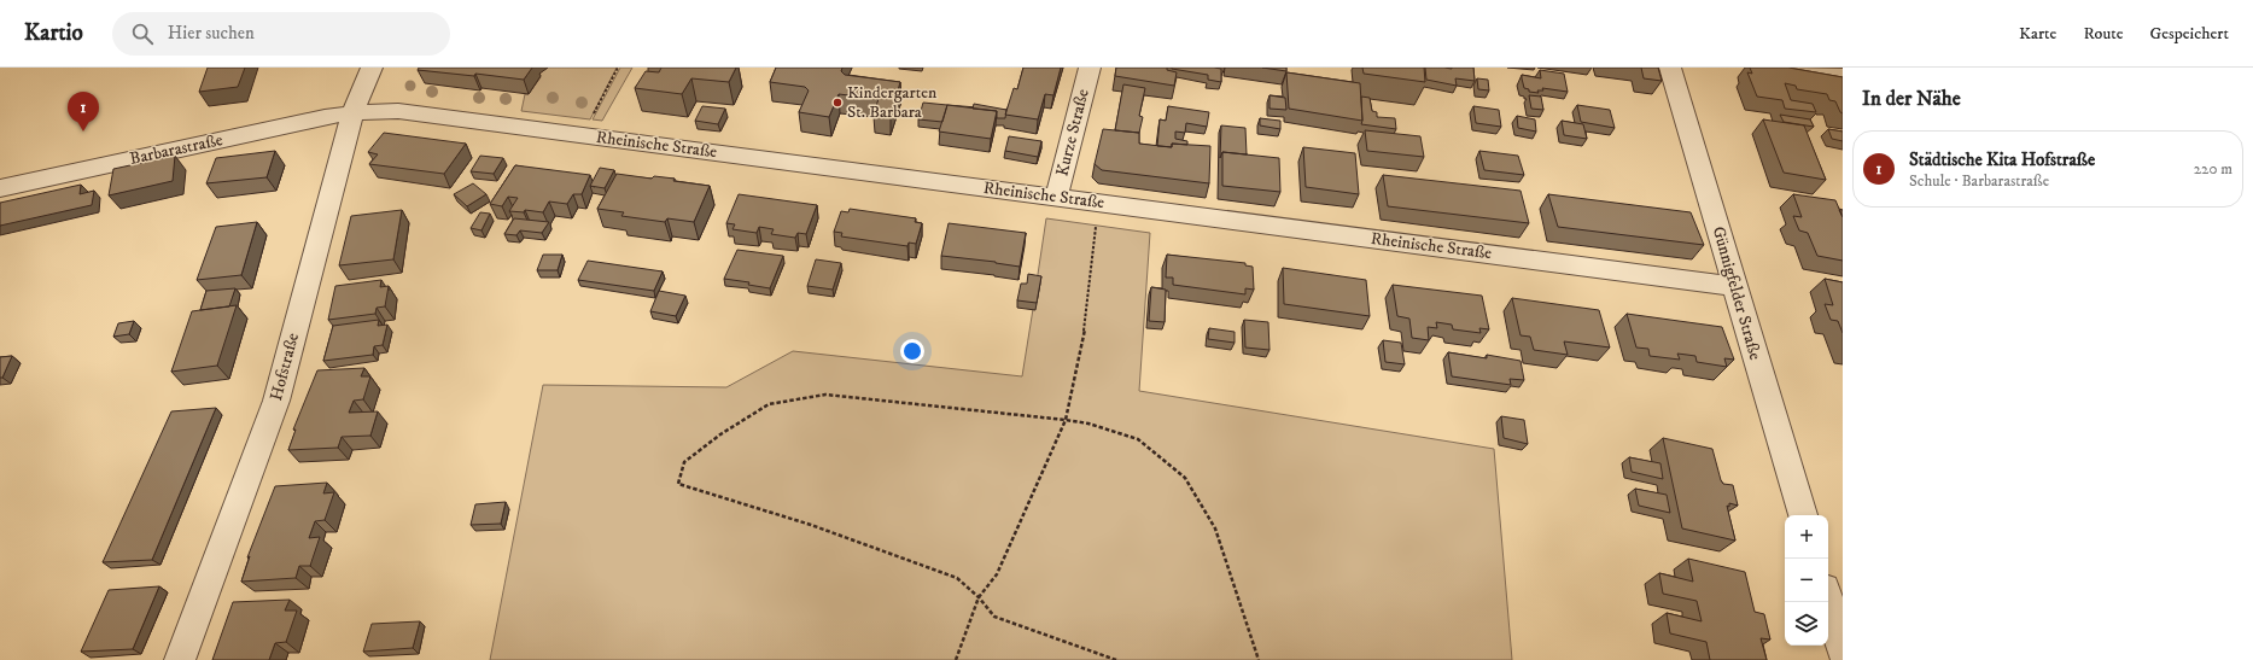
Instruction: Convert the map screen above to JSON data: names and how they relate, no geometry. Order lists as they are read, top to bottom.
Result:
{
  "streets": {
    "street": [
      "Kurze Straße",
      "Rheinische Straße",
      "Barbarastraße",
      "Günnigfelder Straße",
      "Hofstraße"
    ]
  },
  "crossings": [
    ["Kurze Straße", "Rheinische Straße"],
    ["Rheinische Straße", "Barbarastraße"],
    ["Rheinische Straße", "Günnigfelder Straße"],
    ["Rheinische Straße", "Hofstraße"],
    ["Barbarastraße", "Hofstraße"]
  ],
  "places": ["Kindergarten St. Barbara"],
  "page": {
    "header": "Kartio",
    "search": "Hier suchen",
    "nav": ["Karte", "Route", "Gespeichert"],
    "heading": "In der Nähe",
    "pins": "1",
    "list": [
      {
        "mark": "1",
        "name": "Städtische Kita Hofstraße",
        "note": "Schule · Barbarastraße",
        "value": "220 m"
      }
    ],
    "map_buttons": ["+", "−"]
  }
}
